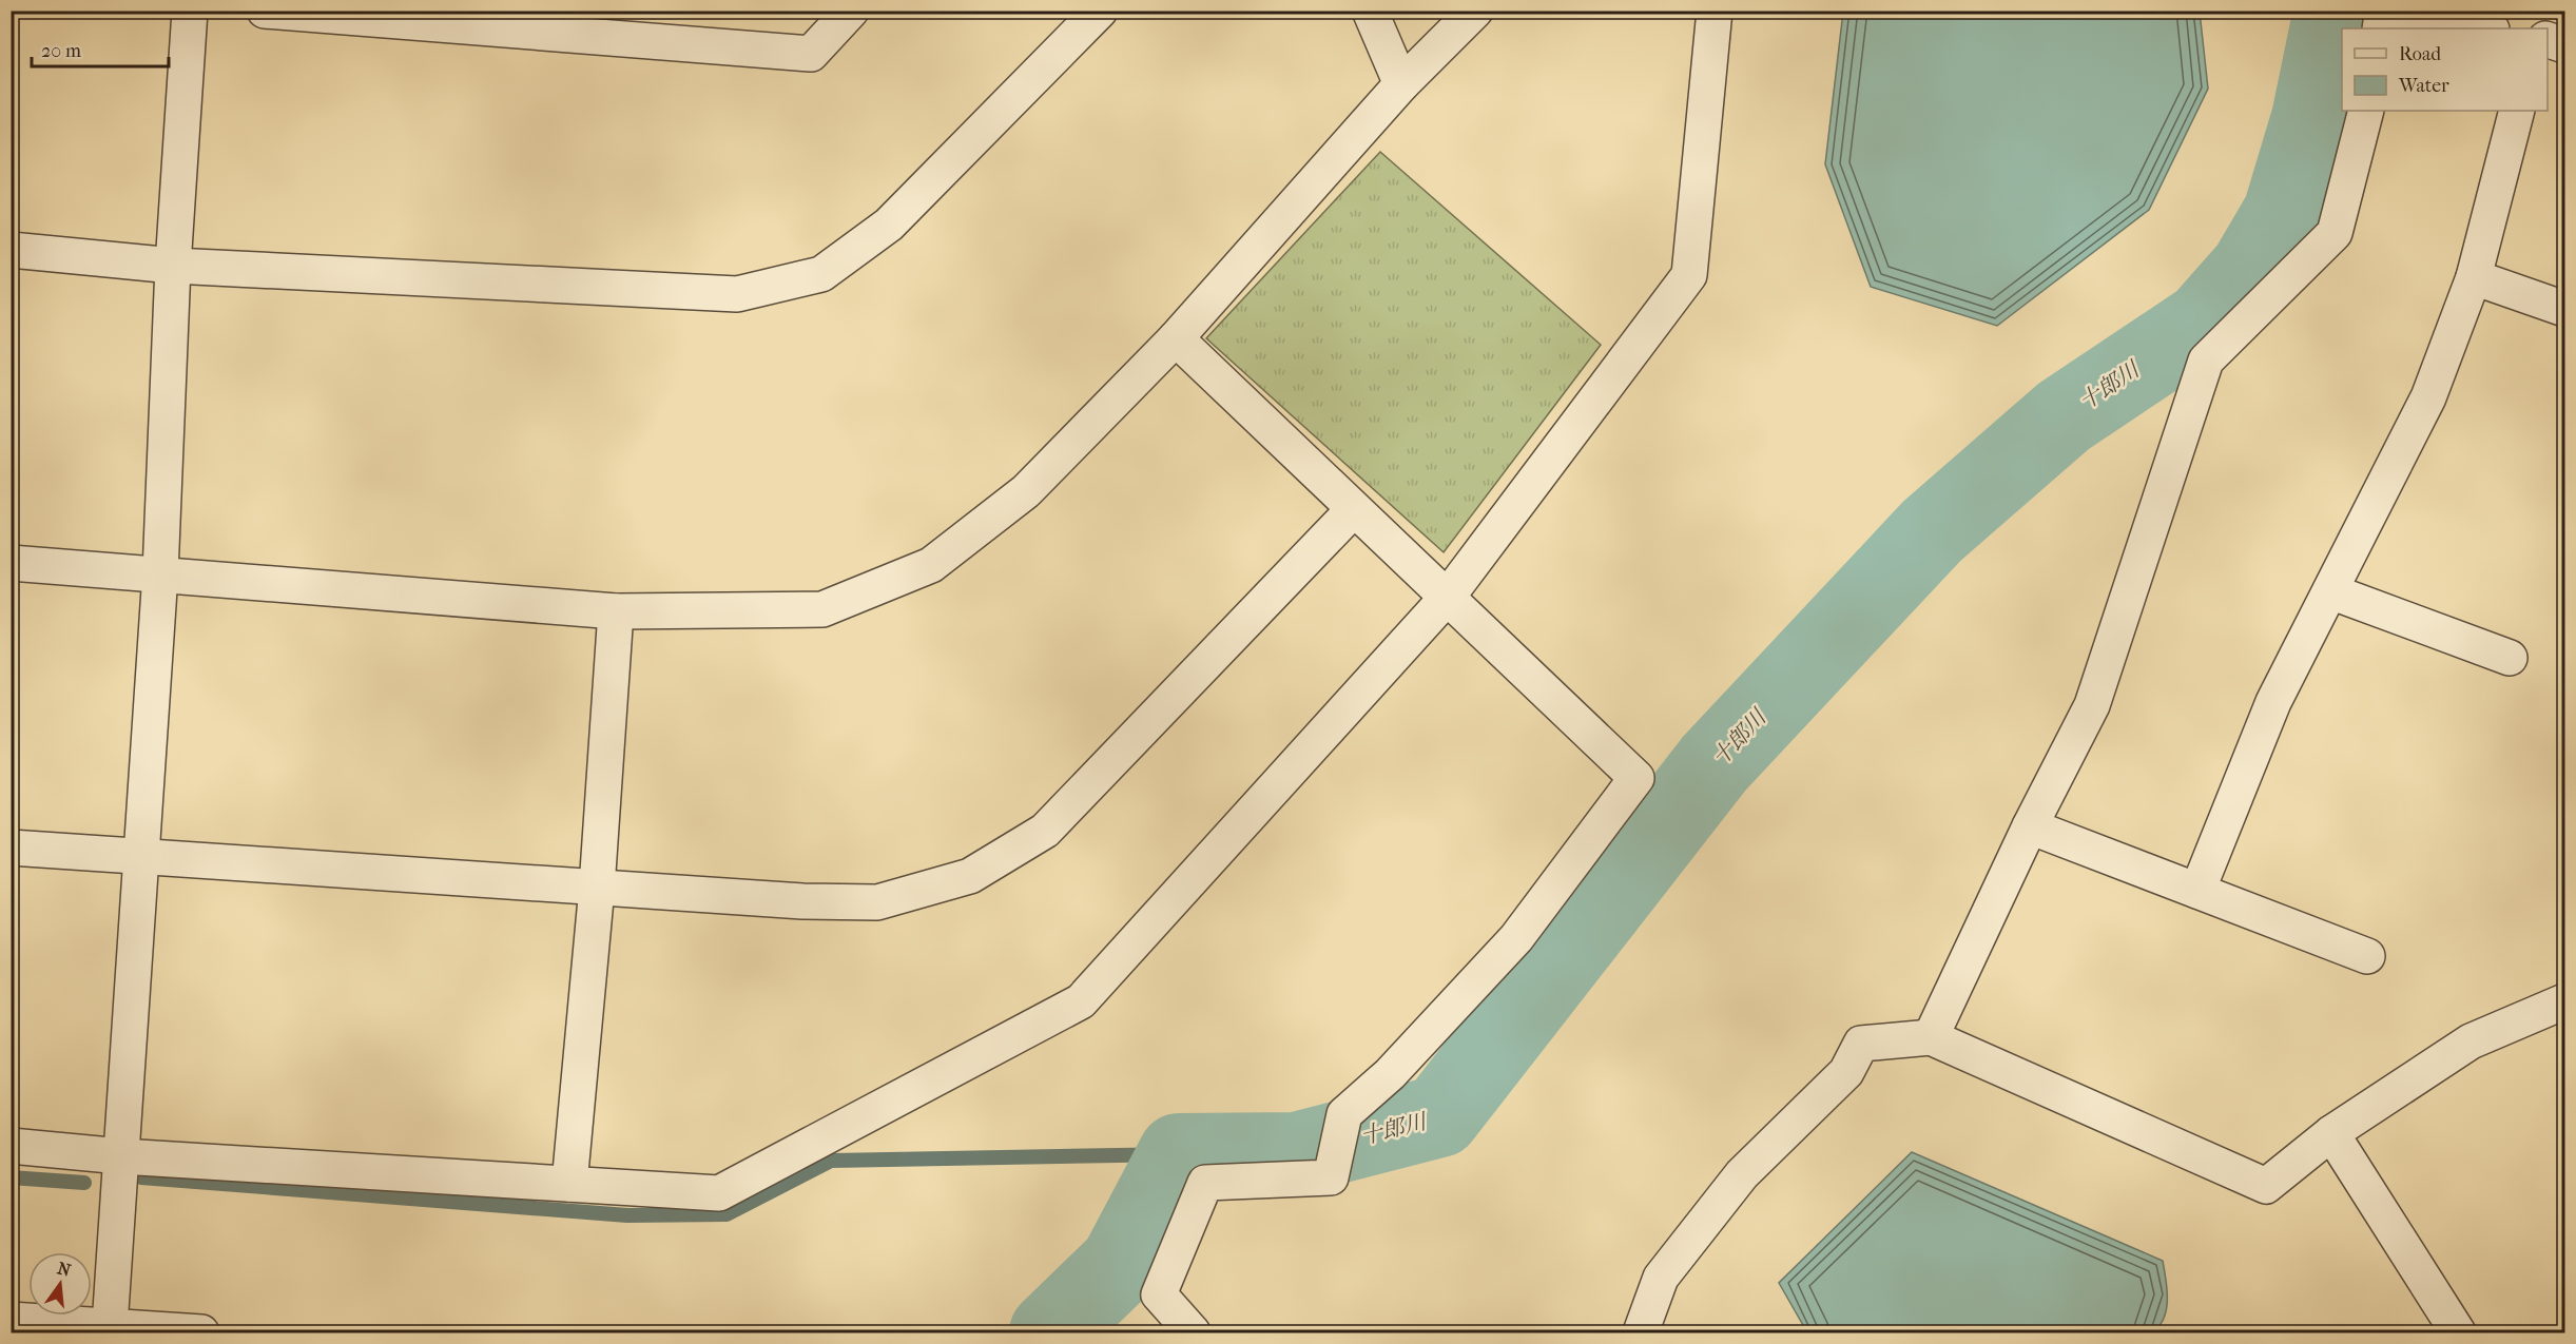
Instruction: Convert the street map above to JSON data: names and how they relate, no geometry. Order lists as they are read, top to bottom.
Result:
{
  "water": ["十郎川"],
  "legend": ["Road", "Water"],
  "scale_bar": "20 m",
  "north": "top"
}
